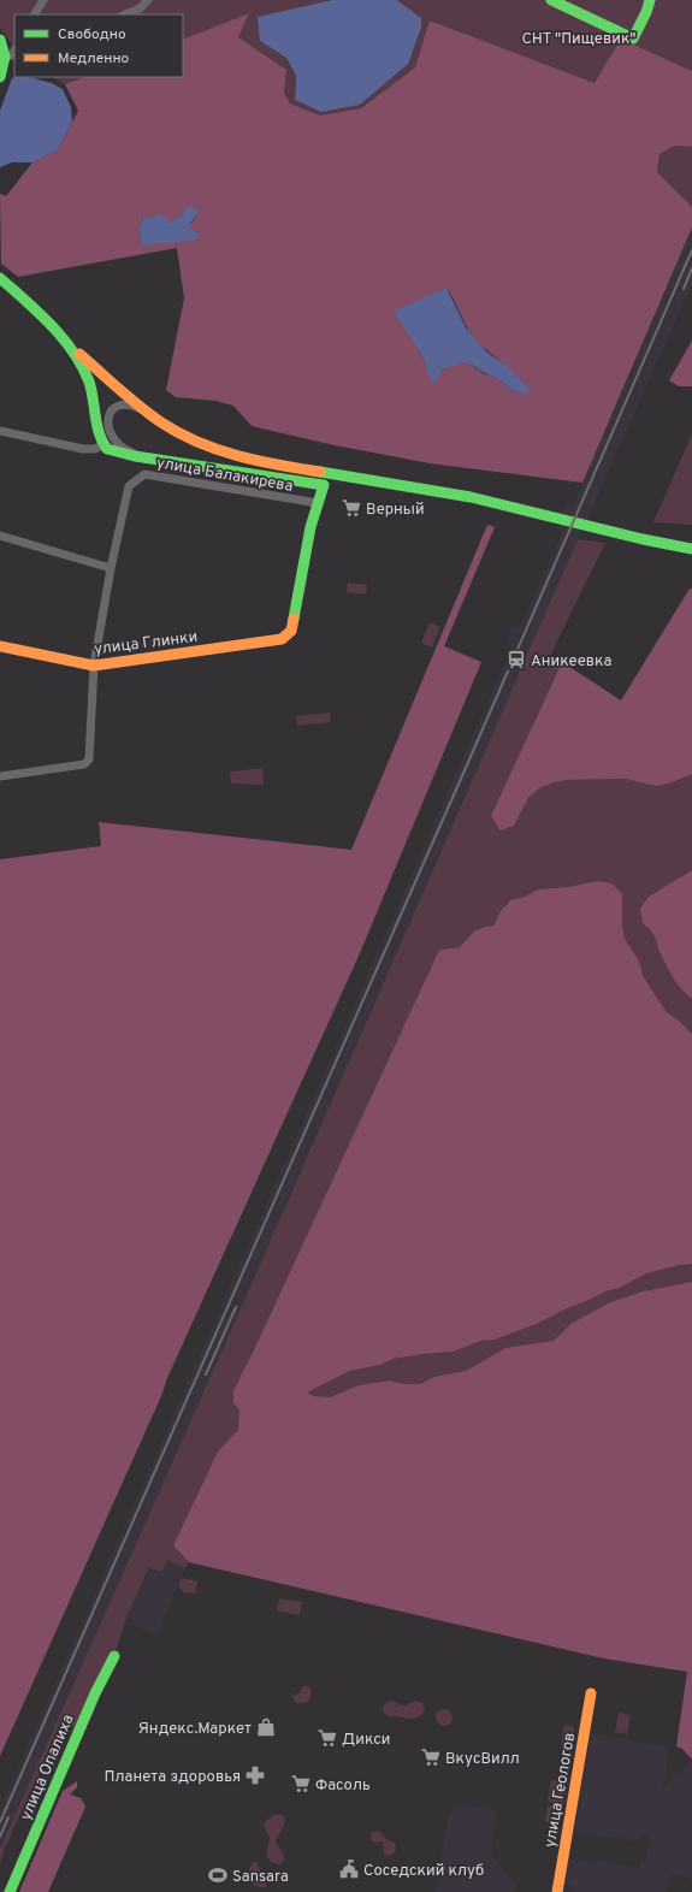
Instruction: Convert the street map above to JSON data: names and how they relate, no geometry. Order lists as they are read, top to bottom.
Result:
{
  "streets": {
    "street": [
      "улица Балакирева",
      "улица Глинки",
      "улица Опалиха",
      "улица Геологов"
    ]
  },
  "crossings": [
    ["улица Балакирева", "улица Глинки"]
  ],
  "parks": ["СНТ \"Пищевик\""],
  "places": {
    "supermarket": [
      "Верный",
      "Дикси",
      "ВкусВилл",
      "Фасоль"
    ],
    "station": ["Аникеевка"],
    "shop": ["Яндекс.Маркет"],
    "pharmacy": ["Планета здоровья"],
    "public building": ["Соседский клуб"],
    "sports": ["Sansara"]
  },
  "legend": ["Свободно", "Медленно"]
}
